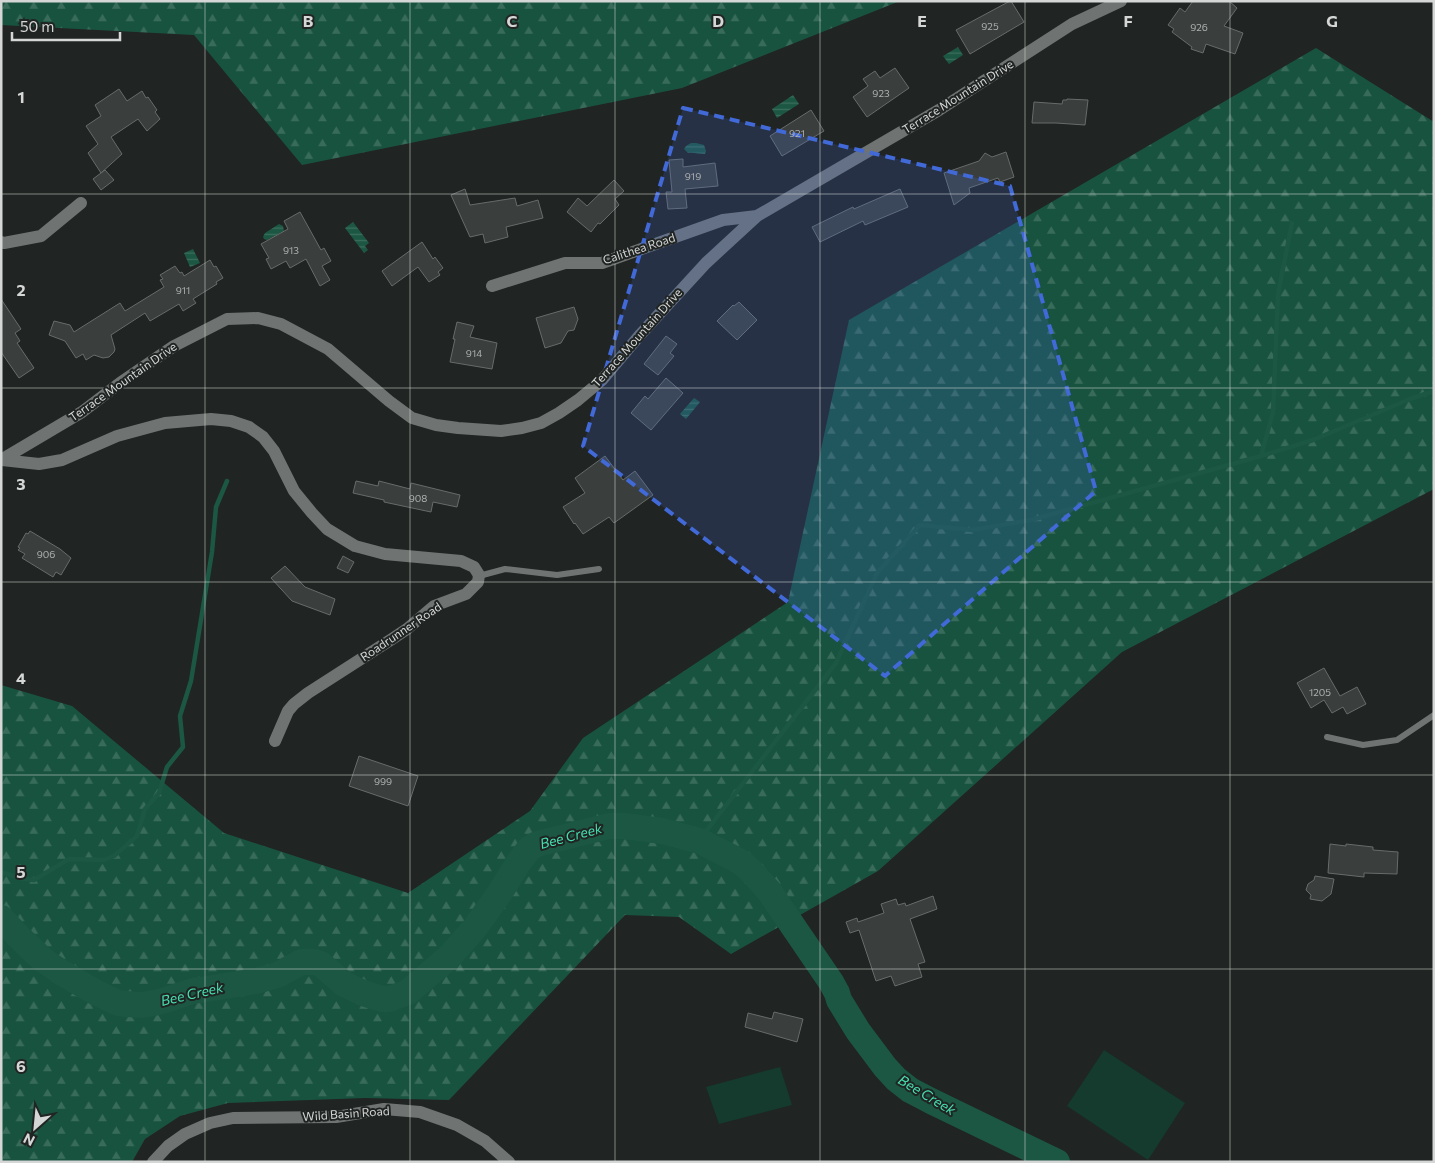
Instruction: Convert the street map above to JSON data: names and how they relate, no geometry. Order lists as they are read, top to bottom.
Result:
{
  "streets": {
    "street": [
      "Terrace Mountain Drive",
      "Calithea Road",
      "Roadrunner Road",
      "Wild Basin Road"
    ]
  },
  "crossings": [
    ["Terrace Mountain Drive", "Calithea Road"]
  ],
  "water": ["Bee Creek"],
  "house_numbers": [
    "925",
    "926",
    "923",
    "921",
    "919",
    "913",
    "911",
    "914",
    "908",
    "906",
    "1205",
    "999"
  ],
  "scale_bar": "50 m",
  "north": "bottom left",
  "grid": {
    "columns": [
      "B",
      "C",
      "D",
      "E",
      "F",
      "G"
    ],
    "rows": [
      "1",
      "2",
      "3",
      "4",
      "5",
      "6"
    ]
  }
}
